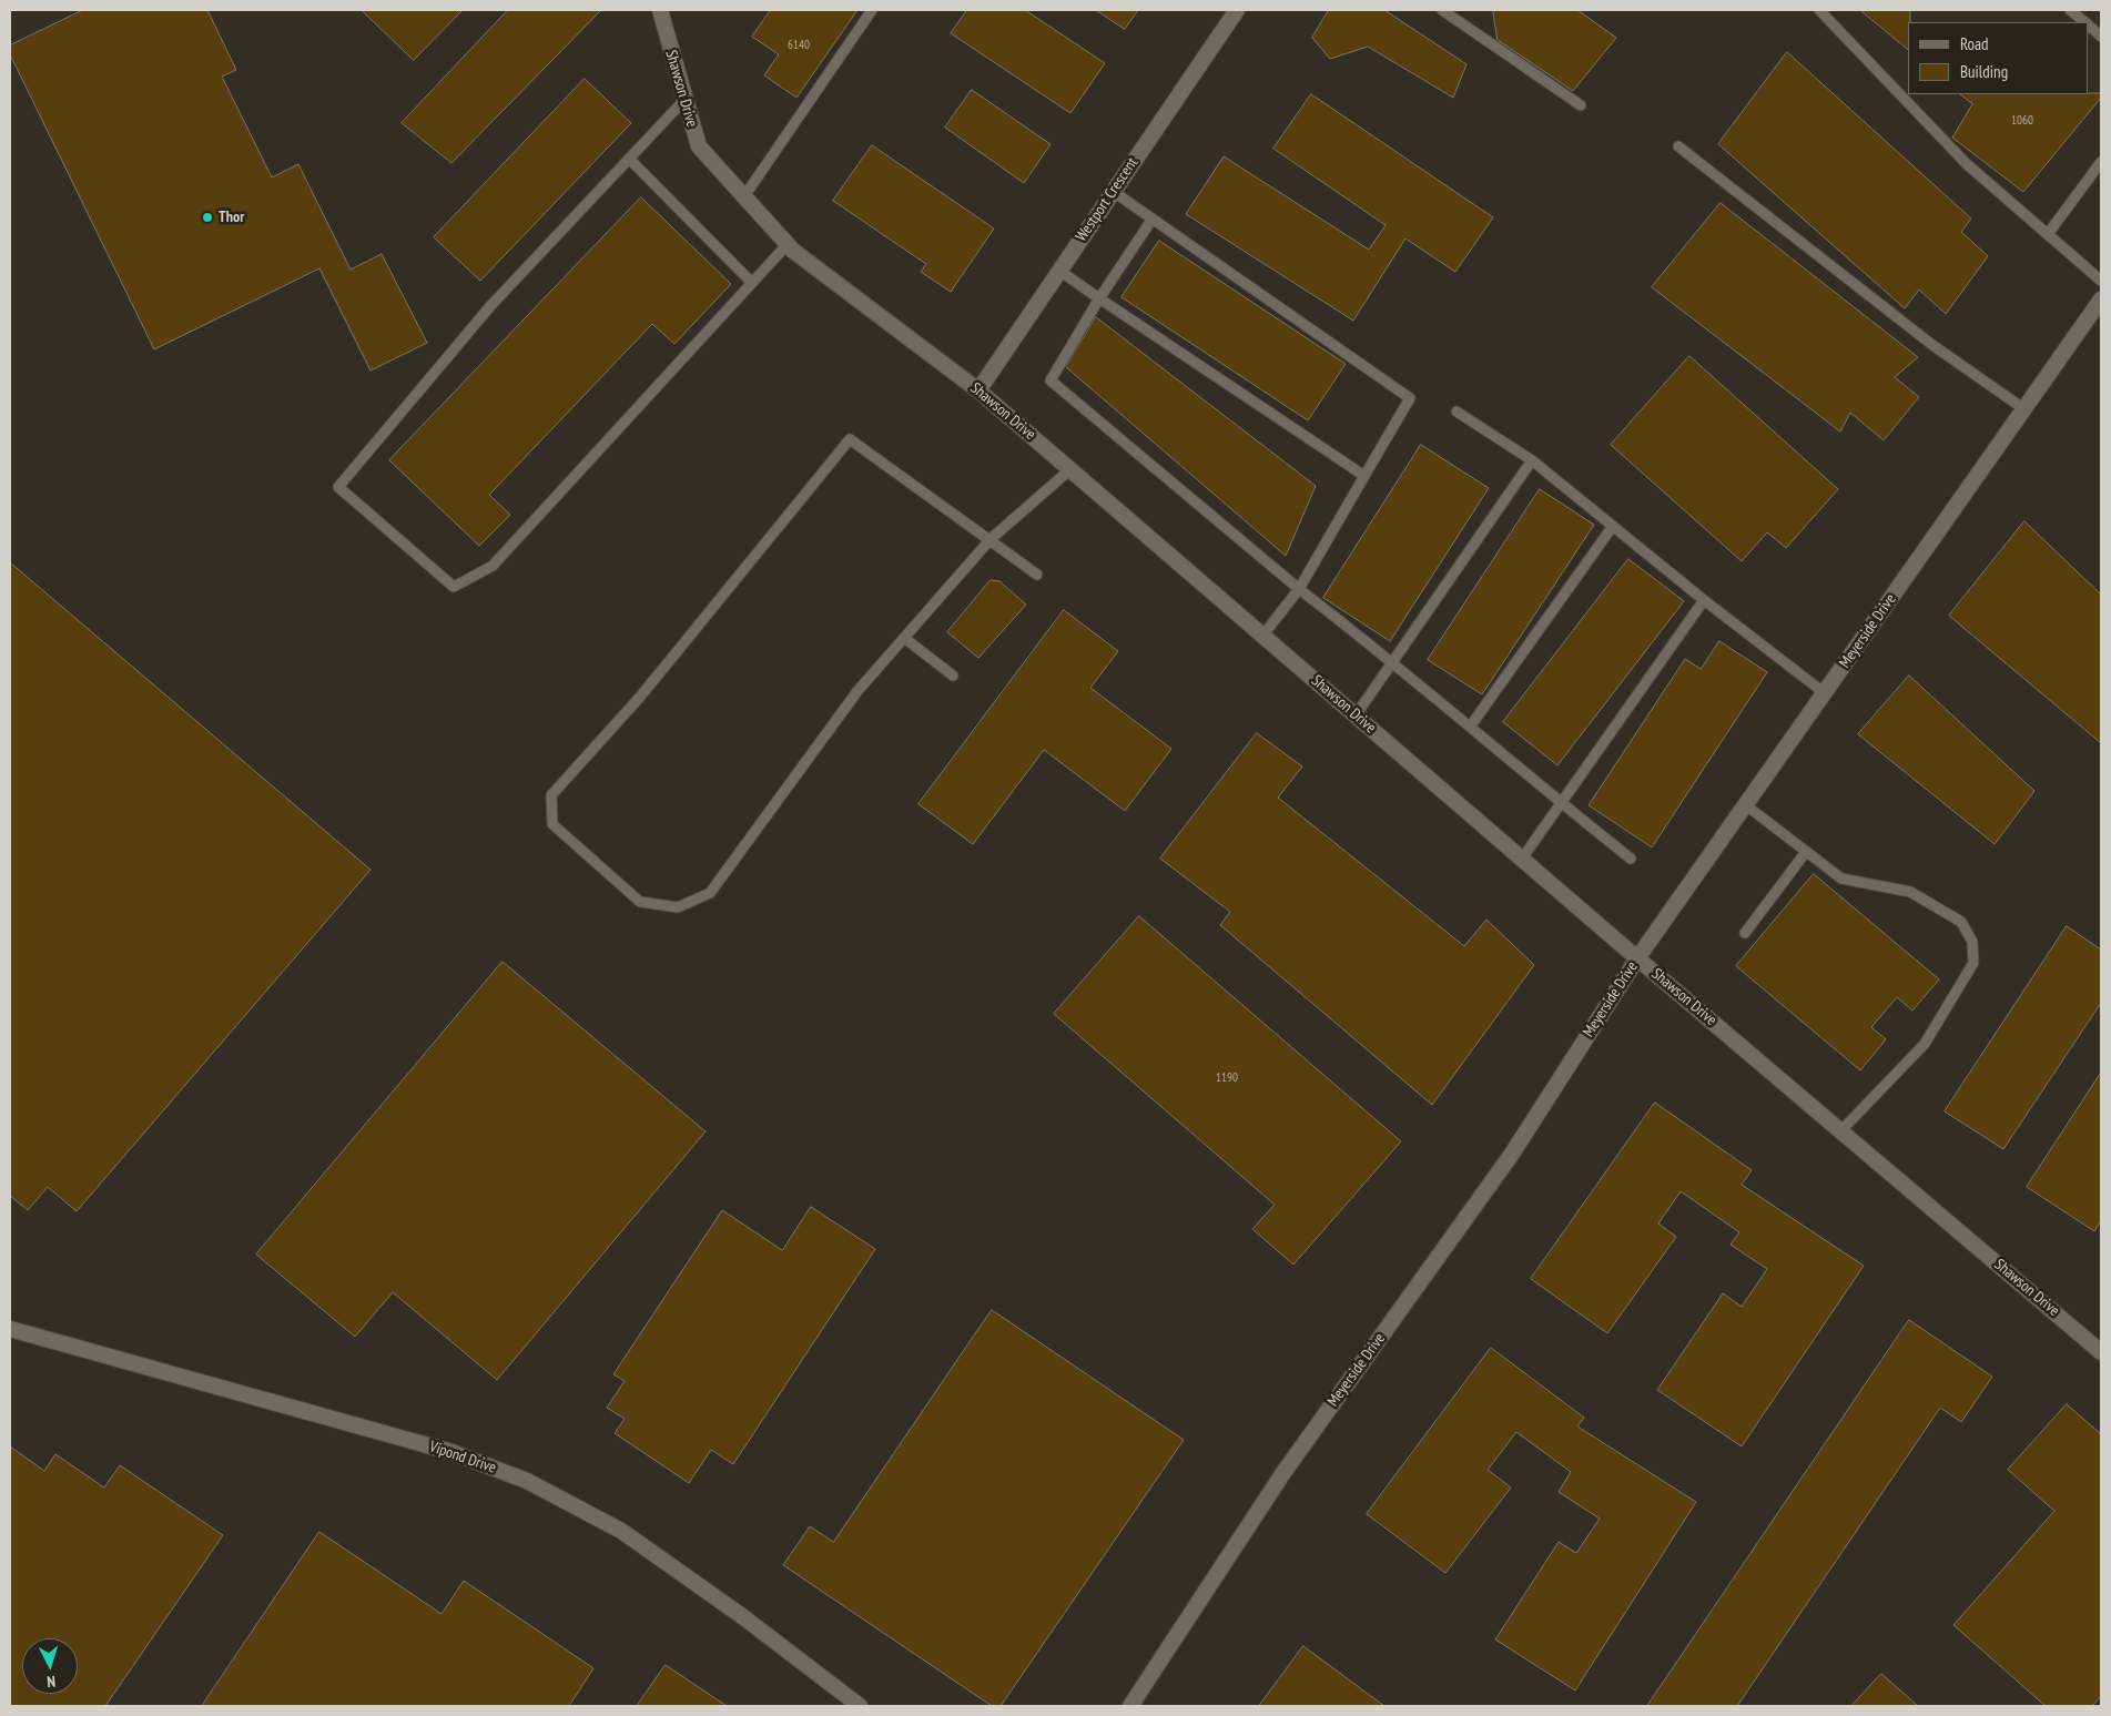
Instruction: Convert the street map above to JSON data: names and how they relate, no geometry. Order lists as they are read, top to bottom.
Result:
{
  "streets": {
    "street": [
      "Shawson Drive",
      "Westport Crescent",
      "Meyerside Drive",
      "Vipond Drive"
    ]
  },
  "crossings": [
    ["Shawson Drive", "Westport Crescent"],
    ["Shawson Drive", "Meyerside Drive"]
  ],
  "places": ["Thor"],
  "house_numbers": ["6140", "1060", "1190"],
  "legend": ["Road", "Building"],
  "north": "bottom"
}
